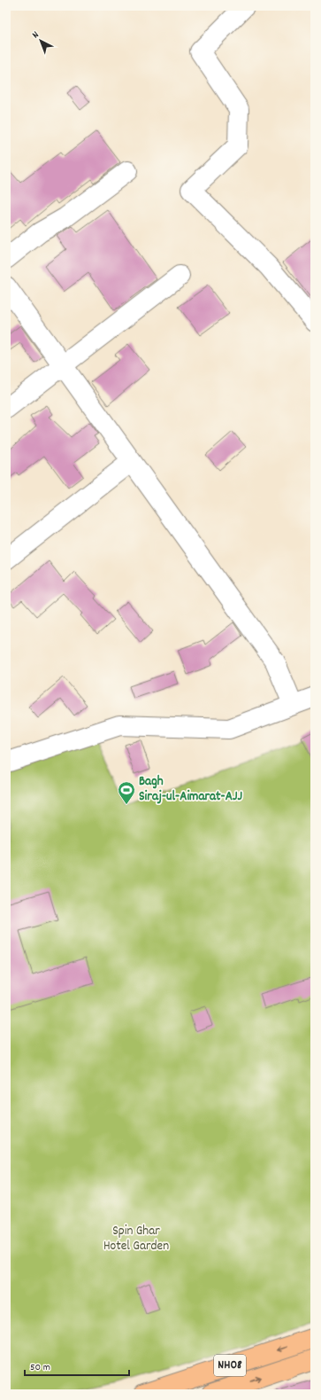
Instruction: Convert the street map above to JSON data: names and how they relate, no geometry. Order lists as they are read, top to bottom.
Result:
{
  "streets": {
    "highway": ["NH08"]
  },
  "parks": ["Spin Ghar Hotel Garden"],
  "places": {
    "sports": ["Bagh Siraj-ul-Aimarat-AJJ"]
  },
  "scale_bar": "50 m",
  "north": "top left"
}
